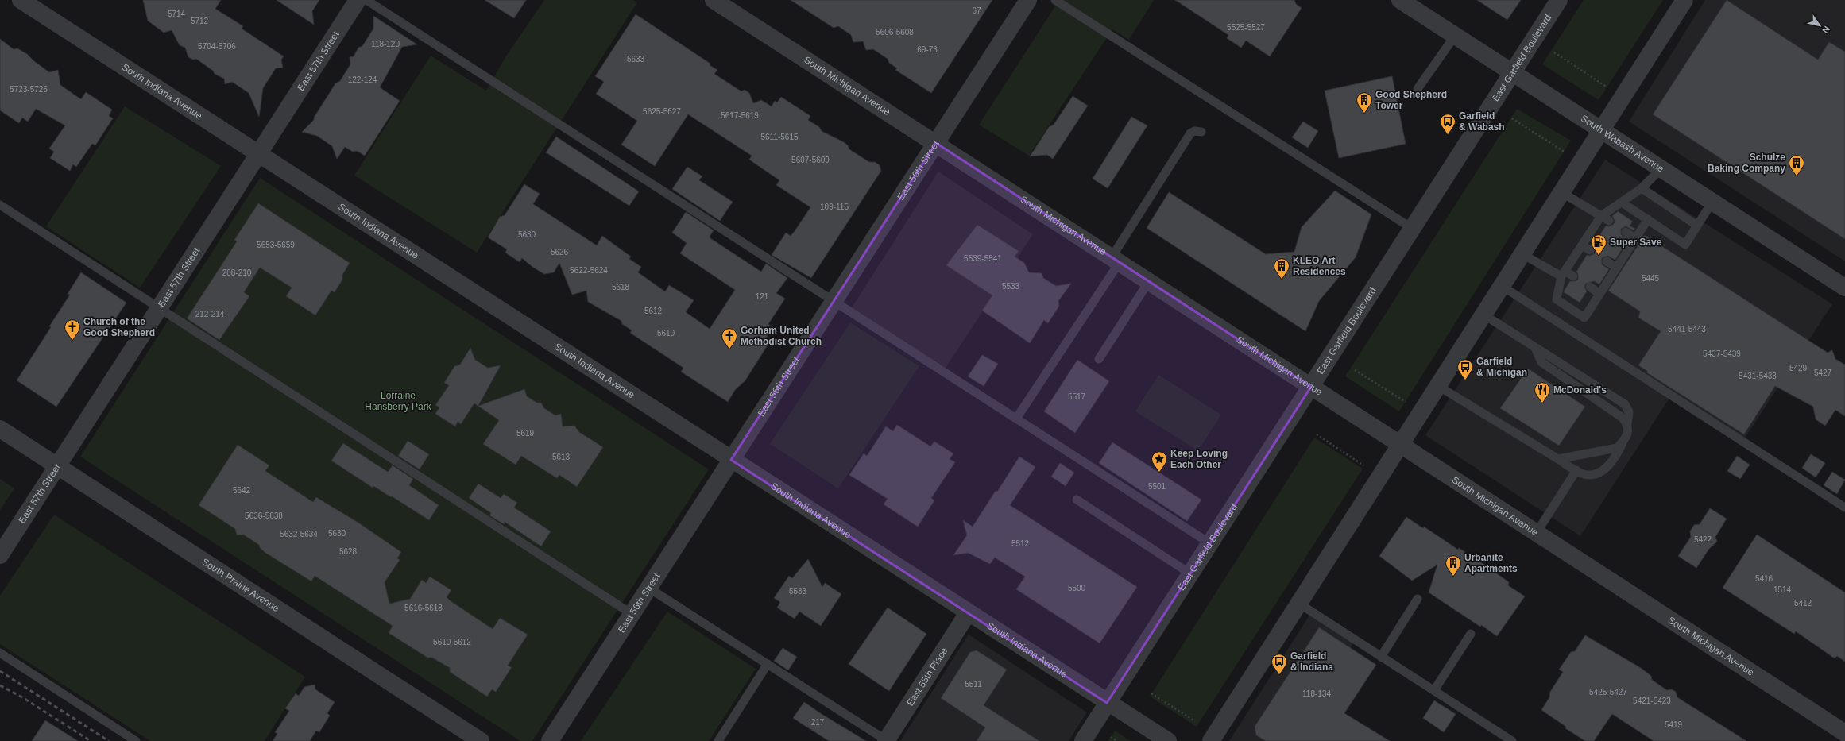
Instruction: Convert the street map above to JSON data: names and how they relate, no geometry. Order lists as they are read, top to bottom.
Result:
{
  "streets": {
    "street": [
      "East Garfield Boulevard",
      "East 57th Street",
      "South Michigan Avenue",
      "South Indiana Avenue",
      "South Wabash Avenue",
      "East 56th Street",
      "South Prairie Avenue",
      "East 55th Place"
    ]
  },
  "crossings": [
    ["East Garfield Boulevard", "South Michigan Avenue"],
    ["East Garfield Boulevard", "South Indiana Avenue"],
    ["East Garfield Boulevard", "South Wabash Avenue"],
    ["East 57th Street", "South Indiana Avenue"],
    ["East 57th Street", "South Prairie Avenue"],
    ["South Michigan Avenue", "East 56th Street"],
    ["South Indiana Avenue", "East 56th Street"],
    ["South Indiana Avenue", "East 55th Place"]
  ],
  "parks": ["Lorraine Hansberry Park"],
  "places": {
    "building": [
      "Good Shepherd Tower",
      "Schulze Baking Company",
      "KLEO Art Residences",
      "Urbanite Apartments"
    ],
    "bus stop": ["Garfield & Wabash", "Garfield & Michigan", "Garfield & Indiana"],
    "fuel station": ["Super Save"],
    "church": ["Church of the Good Shepherd", "Gorham United Methodist Church"],
    "restaurant": ["McDonald's"],
    "place": ["Keep Loving Each Other"]
  },
  "house_numbers": [
    "67",
    "5714",
    "5712",
    "5525-5527",
    "5606-5608",
    "118-120",
    "5704-5706",
    "69-73",
    "5633",
    "122-124",
    "5723-5725",
    "5625-5627",
    "5617-5619",
    "5611-5615",
    "5607-5609",
    "109-115",
    "5630",
    "5653-5659",
    "5626",
    "5539-5541",
    "5622-5624",
    "208-210",
    "5445",
    "5533",
    "5618",
    "121",
    "5612",
    "212-214",
    "5441-5443",
    "5610",
    "5437-5439",
    "5429",
    "5427",
    "5431-5433",
    "5517",
    "5619",
    "5613",
    "5501",
    "5642",
    "5636-5638",
    "5630",
    "5632-5634",
    "5422",
    "5512",
    "5628",
    "5416",
    "5500",
    "1514",
    "5533",
    "5412",
    "5616-5618",
    "5610-5612",
    "5511",
    "5425-5427",
    "118-134",
    "5421-5423",
    "217",
    "5419"
  ],
  "north": "bottom right"
}
